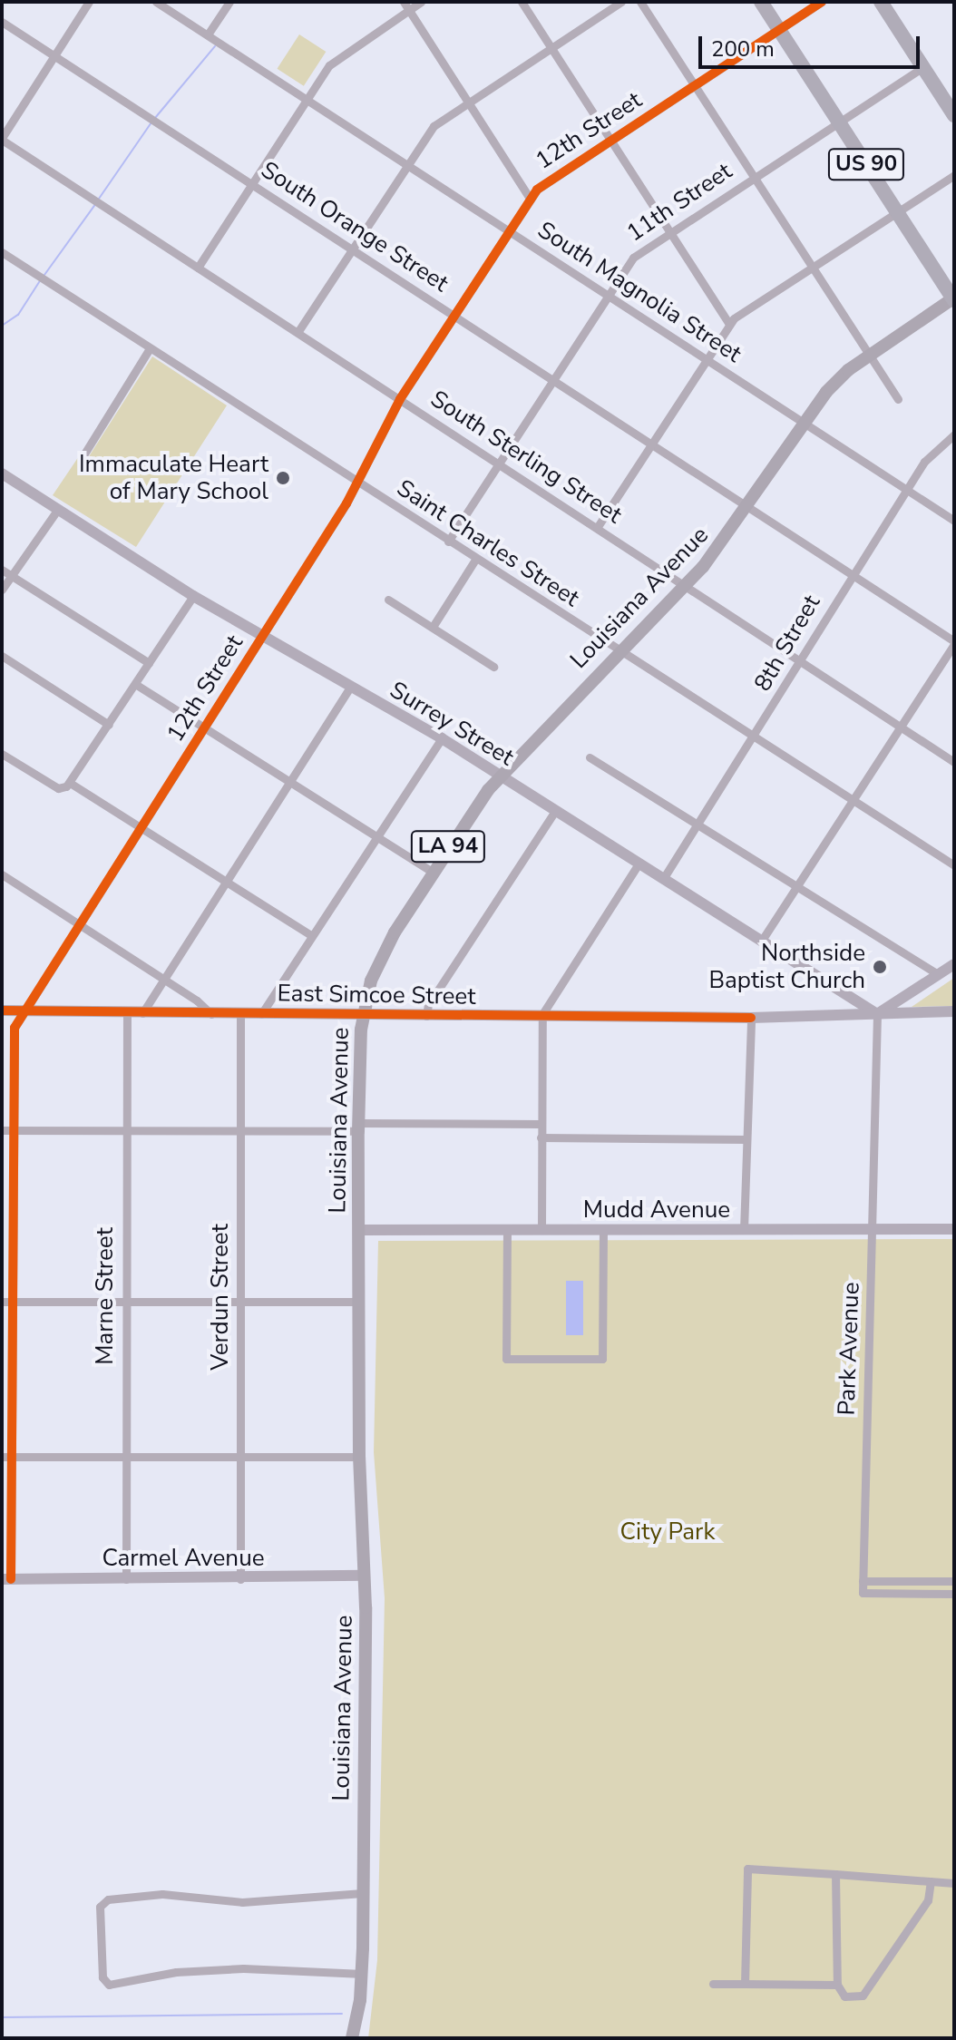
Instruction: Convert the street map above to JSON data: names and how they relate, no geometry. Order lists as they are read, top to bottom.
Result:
{
  "streets": {
    "highway": ["US 90"],
    "main road": ["Louisiana Avenue", "LA 94"],
    "street": [
      "12th Street",
      "11th Street",
      "South Orange Street",
      "South Magnolia Street",
      "South Sterling Street",
      "Saint Charles Street",
      "8th Street",
      "Surrey Street",
      "East Simcoe Street",
      "Mudd Avenue",
      "Marne Street",
      "Verdun Street",
      "Park Avenue",
      "Carmel Avenue"
    ]
  },
  "crossings": [
    ["12th Street", "US 90"],
    ["12th Street", "South Orange Street"],
    ["12th Street", "South Magnolia Street"],
    ["12th Street", "South Sterling Street"],
    ["12th Street", "Saint Charles Street"],
    ["12th Street", "Surrey Street"],
    ["12th Street", "East Simcoe Street"],
    ["12th Street", "Carmel Avenue"],
    ["US 90", "11th Street"],
    ["US 90", "Louisiana Avenue"],
    ["11th Street", "South Orange Street"],
    ["11th Street", "South Magnolia Street"],
    ["11th Street", "South Sterling Street"],
    ["11th Street", "Saint Charles Street"],
    ["South Orange Street", "Louisiana Avenue"],
    ["South Orange Street", "8th Street"],
    ["South Magnolia Street", "Louisiana Avenue"],
    ["South Magnolia Street", "8th Street"],
    ["South Sterling Street", "Louisiana Avenue"],
    ["South Sterling Street", "8th Street"],
    ["Saint Charles Street", "Louisiana Avenue"],
    ["Saint Charles Street", "8th Street"],
    ["Louisiana Avenue", "Surrey Street"],
    ["Louisiana Avenue", "East Simcoe Street"],
    ["Louisiana Avenue", "Mudd Avenue"],
    ["Louisiana Avenue", "Carmel Avenue"],
    ["8th Street", "Surrey Street"],
    ["Surrey Street", "East Simcoe Street"],
    ["Surrey Street", "Park Avenue"],
    ["East Simcoe Street", "Marne Street"],
    ["East Simcoe Street", "Verdun Street"],
    ["East Simcoe Street", "Park Avenue"],
    ["Mudd Avenue", "Park Avenue"],
    ["Marne Street", "Carmel Avenue"],
    ["Verdun Street", "Carmel Avenue"]
  ],
  "parks": ["City Park"],
  "places": ["Immaculate Heart of Mary School", "Northside Baptist Church"],
  "scale_bar": "200 m"
}
